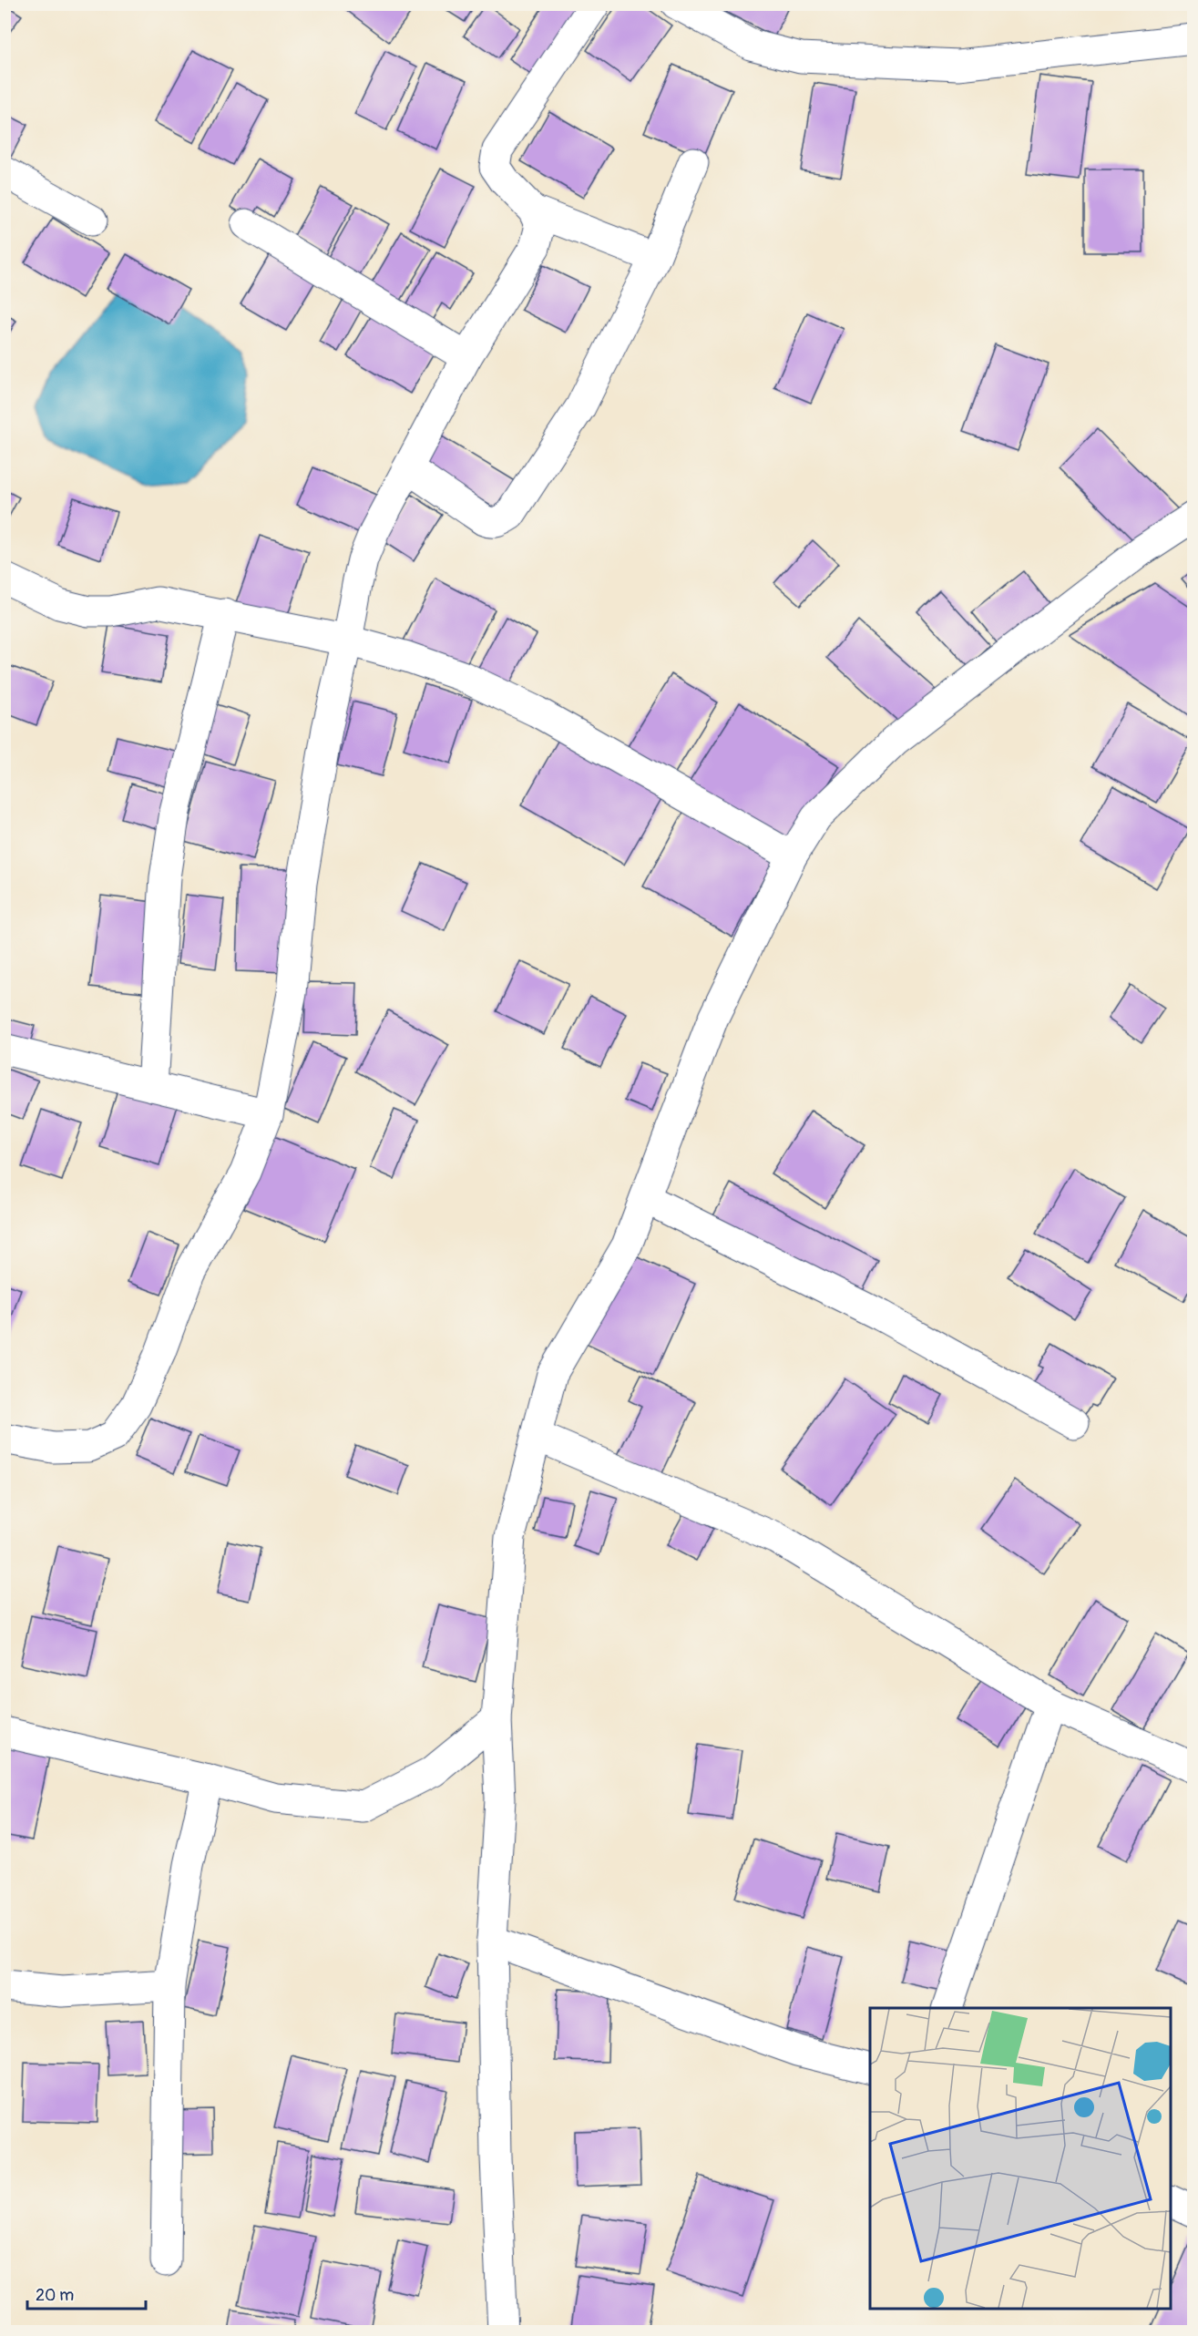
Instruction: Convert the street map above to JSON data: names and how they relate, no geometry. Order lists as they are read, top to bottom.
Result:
{
  "scale_bar": "20 m"
}
